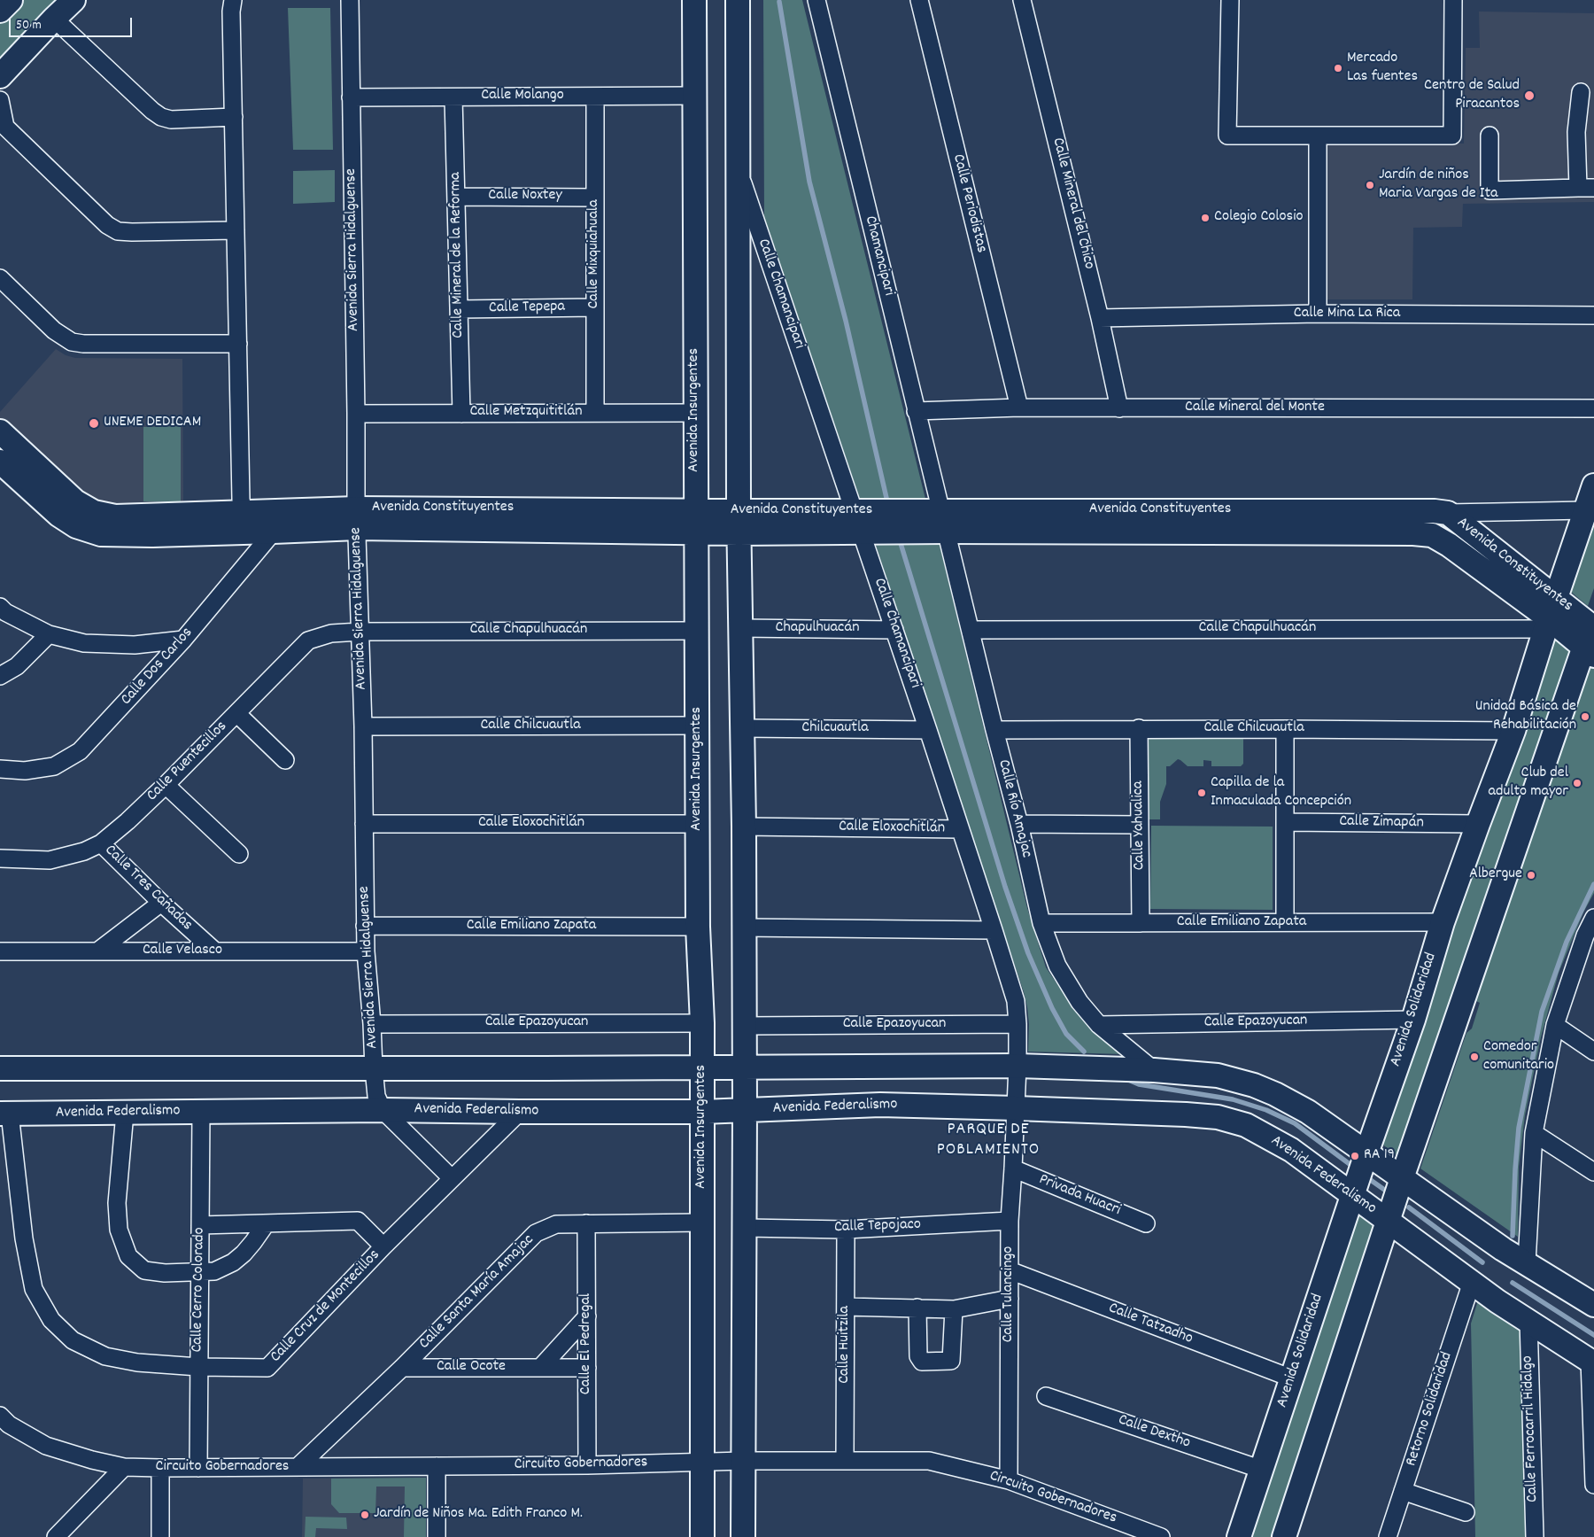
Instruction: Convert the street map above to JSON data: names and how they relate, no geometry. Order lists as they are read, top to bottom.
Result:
{
  "streets": {
    "street": [
      "Calle Molango",
      "Calle Noxtey",
      "Calle Periodistas",
      "Calle Mineral del Chico",
      "Avenida Sierra Hidalguense",
      "Calle Mixquiahuala",
      "Calle Mineral de la Reforma",
      "Chamancipari",
      "Calle Chamancipari",
      "Calle Tepepa",
      "Calle Mina La Rica",
      "Calle Mineral del Monte",
      "Avenida Insurgentes",
      "Calle Metzquititlán",
      "Avenida Constituyentes",
      "Chapulhuacán",
      "Calle Chapulhuacán",
      "Calle Dos Carlos",
      "Calle Chilcuautla",
      "Chilcuautla",
      "Calle Puentecillos",
      "Calle Río Amajac",
      "Calle Zimapán",
      "Calle Eloxochitlán",
      "Calle Yahualica",
      "Calle Tres Cañadas",
      "Calle Emiliano Zapata",
      "Calle Velasco",
      "Avenida Solidaridad",
      "Calle Epazoyucan",
      "Avenida Federalismo",
      "Privada Huacri",
      "Calle Tepojaco",
      "Calle Cerro Colorado",
      "Calle Santa María Amajac",
      "Calle Tulancingo",
      "Calle Cruz de Montecillos",
      "Calle Tatzadho",
      "Calle El Pedregal",
      "Calle Huitzila",
      "Calle Ocote",
      "Retorno Solidaridad",
      "Calle Ferrocarril Hidalgo",
      "Calle Dextho",
      "Circuito Gobernadores"
    ]
  },
  "crossings": [
    ["Calle Molango", "Avenida Sierra Hidalguense"],
    ["Calle Molango", "Calle Mixquiahuala"],
    ["Calle Molango", "Calle Mineral de la Reforma"],
    ["Calle Molango", "Avenida Insurgentes"],
    ["Calle Noxtey", "Calle Mixquiahuala"],
    ["Calle Noxtey", "Calle Mineral de la Reforma"],
    ["Calle Periodistas", "Calle Mineral del Monte"],
    ["Calle Mineral del Chico", "Calle Mina La Rica"],
    ["Calle Mineral del Chico", "Calle Mineral del Monte"],
    ["Avenida Sierra Hidalguense", "Calle Metzquititlán"],
    ["Avenida Sierra Hidalguense", "Avenida Constituyentes"],
    ["Avenida Sierra Hidalguense", "Calle Chapulhuacán"],
    ["Avenida Sierra Hidalguense", "Calle Chilcuautla"],
    ["Avenida Sierra Hidalguense", "Calle Puentecillos"],
    ["Avenida Sierra Hidalguense", "Calle Eloxochitlán"],
    ["Avenida Sierra Hidalguense", "Calle Emiliano Zapata"],
    ["Avenida Sierra Hidalguense", "Calle Velasco"],
    ["Avenida Sierra Hidalguense", "Calle Epazoyucan"],
    ["Avenida Sierra Hidalguense", "Avenida Federalismo"],
    ["Calle Mixquiahuala", "Calle Tepepa"],
    ["Calle Mixquiahuala", "Calle Metzquititlán"],
    ["Calle Mineral de la Reforma", "Calle Tepepa"],
    ["Calle Mineral de la Reforma", "Calle Metzquititlán"],
    ["Chamancipari", "Calle Mineral del Monte"],
    ["Chamancipari", "Avenida Constituyentes"],
    ["Chamancipari", "Calle Río Amajac"],
    ["Calle Chamancipari", "Avenida Constituyentes"],
    ["Calle Chamancipari", "Chapulhuacán"],
    ["Calle Chamancipari", "Chilcuautla"],
    ["Calle Chamancipari", "Calle Eloxochitlán"],
    ["Calle Chamancipari", "Calle Epazoyucan"],
    ["Calle Chamancipari", "Avenida Federalismo"],
    ["Calle Chamancipari", "Calle Tulancingo"],
    ["Avenida Insurgentes", "Calle Metzquititlán"],
    ["Avenida Insurgentes", "Avenida Constituyentes"],
    ["Avenida Insurgentes", "Calle Chapulhuacán"],
    ["Avenida Insurgentes", "Calle Chilcuautla"],
    ["Avenida Insurgentes", "Calle Eloxochitlán"],
    ["Avenida Insurgentes", "Calle Emiliano Zapata"],
    ["Avenida Insurgentes", "Calle Epazoyucan"],
    ["Avenida Insurgentes", "Avenida Federalismo"],
    ["Avenida Insurgentes", "Calle Santa María Amajac"],
    ["Avenida Insurgentes", "Circuito Gobernadores"],
    ["Avenida Constituyentes", "Calle Chapulhuacán"],
    ["Avenida Constituyentes", "Calle Dos Carlos"],
    ["Avenida Constituyentes", "Calle Río Amajac"],
    ["Avenida Constituyentes", "Avenida Solidaridad"],
    ["Calle Chapulhuacán", "Calle Puentecillos"],
    ["Calle Chapulhuacán", "Calle Río Amajac"],
    ["Calle Chapulhuacán", "Avenida Solidaridad"],
    ["Calle Chilcuautla", "Calle Río Amajac"],
    ["Calle Chilcuautla", "Calle Yahualica"],
    ["Calle Chilcuautla", "Avenida Solidaridad"],
    ["Calle Puentecillos", "Calle Tres Cañadas"],
    ["Calle Río Amajac", "Calle Emiliano Zapata"],
    ["Calle Río Amajac", "Calle Epazoyucan"],
    ["Calle Zimapán", "Avenida Solidaridad"],
    ["Calle Yahualica", "Calle Emiliano Zapata"],
    ["Calle Tres Cañadas", "Calle Velasco"],
    ["Calle Emiliano Zapata", "Avenida Solidaridad"],
    ["Avenida Solidaridad", "Calle Epazoyucan"],
    ["Avenida Solidaridad", "Avenida Federalismo"],
    ["Avenida Solidaridad", "Calle Tatzadho"],
    ["Avenida Solidaridad", "Calle Dextho"],
    ["Avenida Federalismo", "Calle Cerro Colorado"],
    ["Avenida Federalismo", "Calle Tulancingo"],
    ["Avenida Federalismo", "Calle Cruz de Montecillos"],
    ["Avenida Federalismo", "Retorno Solidaridad"],
    ["Avenida Federalismo", "Calle Ferrocarril Hidalgo"],
    ["Privada Huacri", "Calle Tulancingo"],
    ["Calle Tepojaco", "Calle Tulancingo"],
    ["Calle Tepojaco", "Calle Huitzila"],
    ["Calle Cerro Colorado", "Calle Cruz de Montecillos"],
    ["Calle Cerro Colorado", "Circuito Gobernadores"],
    ["Calle Santa María Amajac", "Calle El Pedregal"],
    ["Calle Santa María Amajac", "Calle Ocote"],
    ["Calle Santa María Amajac", "Circuito Gobernadores"],
    ["Calle Tulancingo", "Calle Tatzadho"],
    ["Calle Tulancingo", "Circuito Gobernadores"],
    ["Calle El Pedregal", "Calle Ocote"],
    ["Calle El Pedregal", "Circuito Gobernadores"],
    ["Calle Huitzila", "Circuito Gobernadores"]
  ],
  "districts": ["PARQUE DE POBLAMIENTO"],
  "places": [
    "Mercado Las fuentes",
    "Centro de Salud Piracantos",
    "Jardín de niños Maria Vargas de Ita",
    "Colegio Colosio",
    "UNEME DEDICAM",
    "Unidad Básica de Rehabilitación",
    "Club del adulto mayor",
    "Capilla de la Inmaculada Concepción",
    "Albergue",
    "Comedor comunitario",
    "RA 19",
    "Jardín de Niños Ma. Edith Franco M."
  ],
  "scale_bar": "50 m"
}
